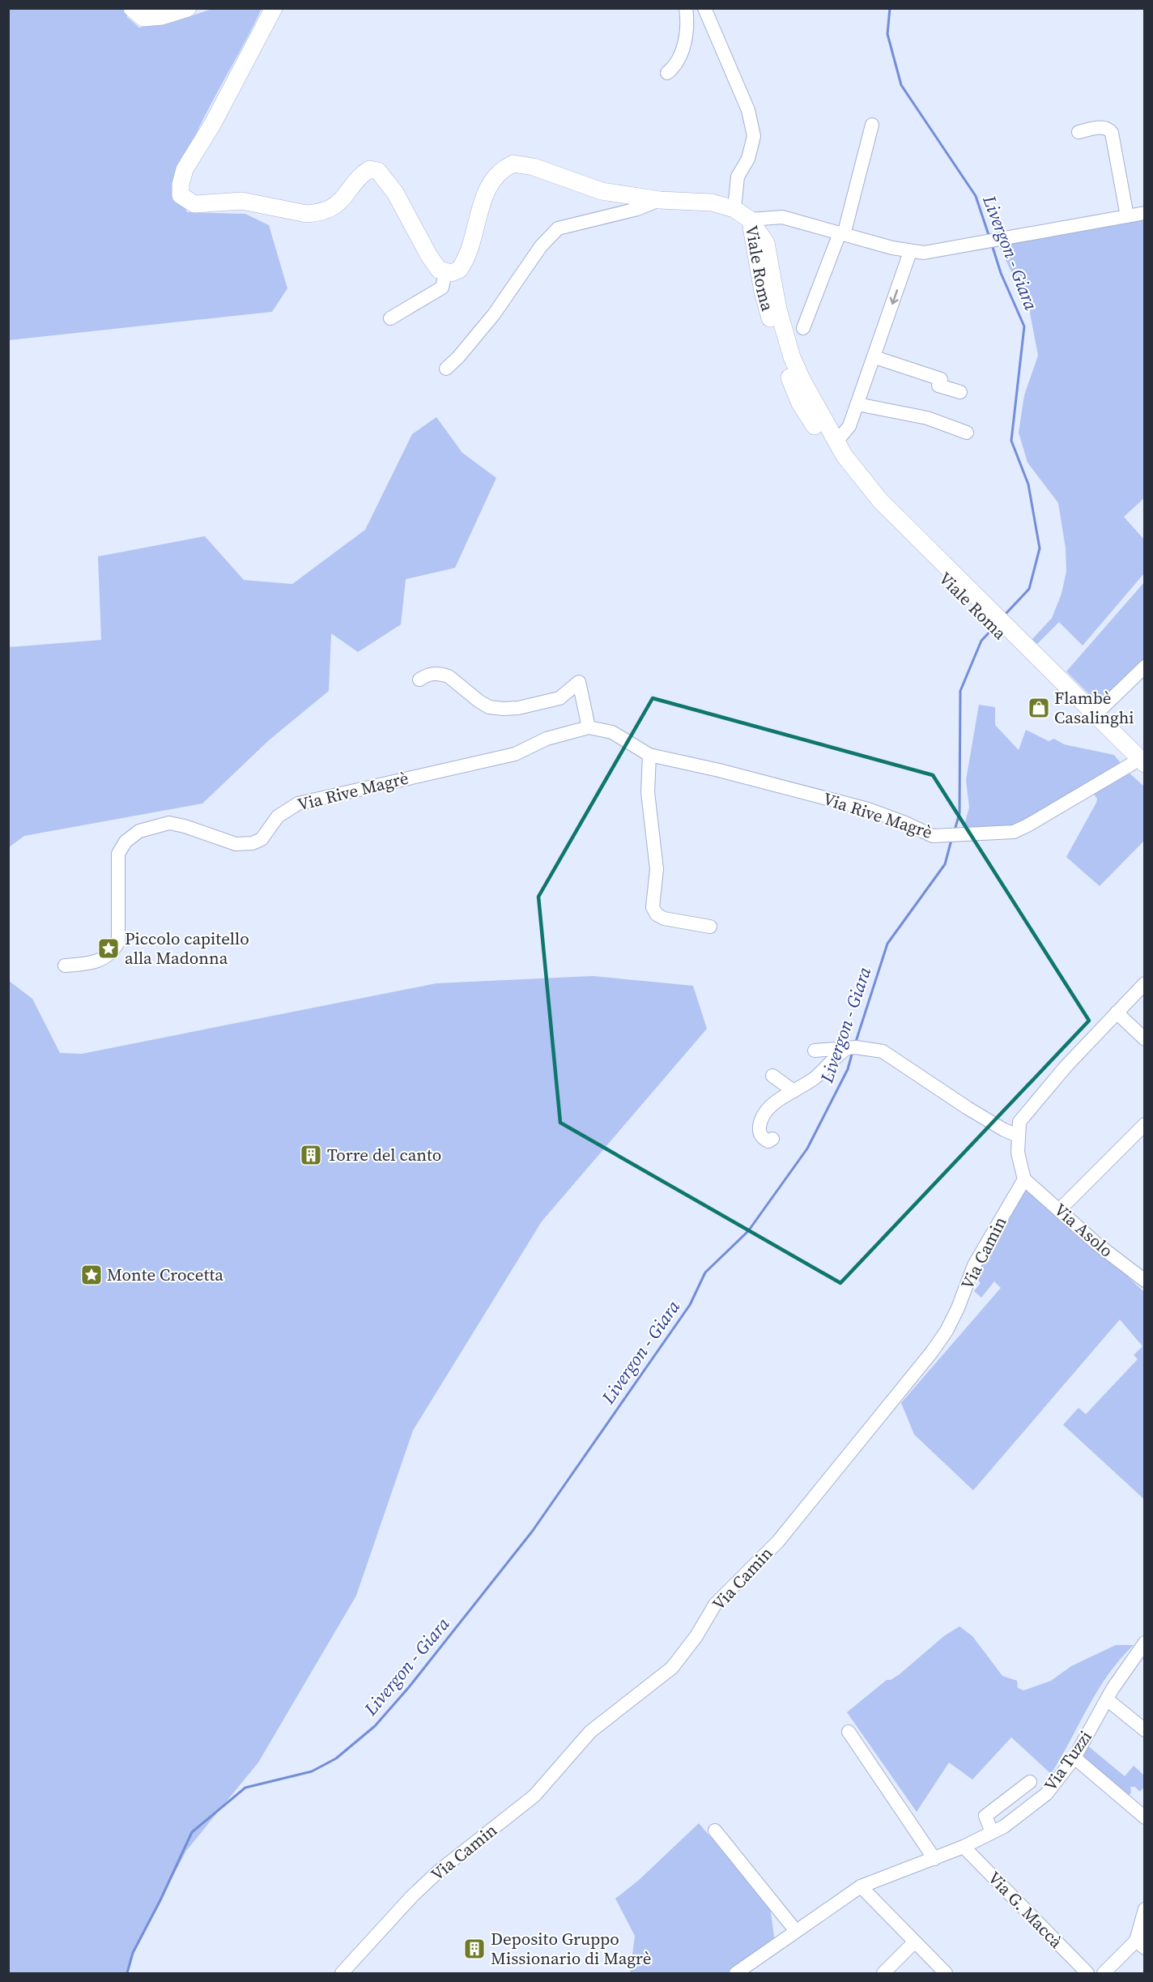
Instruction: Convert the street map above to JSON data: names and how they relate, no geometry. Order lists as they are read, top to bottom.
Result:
{
  "streets": {
    "main road": ["Viale Roma"],
    "street": [
      "Via Rive Magrè",
      "Via Asolo",
      "Via Camin",
      "Via Tuzzi",
      "Via G. Maccà"
    ]
  },
  "crossings": [
    ["Viale Roma", "Via Rive Magrè"],
    ["Via Asolo", "Via Camin"],
    ["Via Tuzzi", "Via G. Maccà"]
  ],
  "water": ["Livergon - Giara"],
  "places": {
    "shop": ["Flambè Casalinghi"],
    "place": ["Piccolo capitello alla Madonna", "Monte Crocetta"],
    "building": ["Torre del canto", "Deposito Gruppo Missionario di Magrè"]
  }
}
